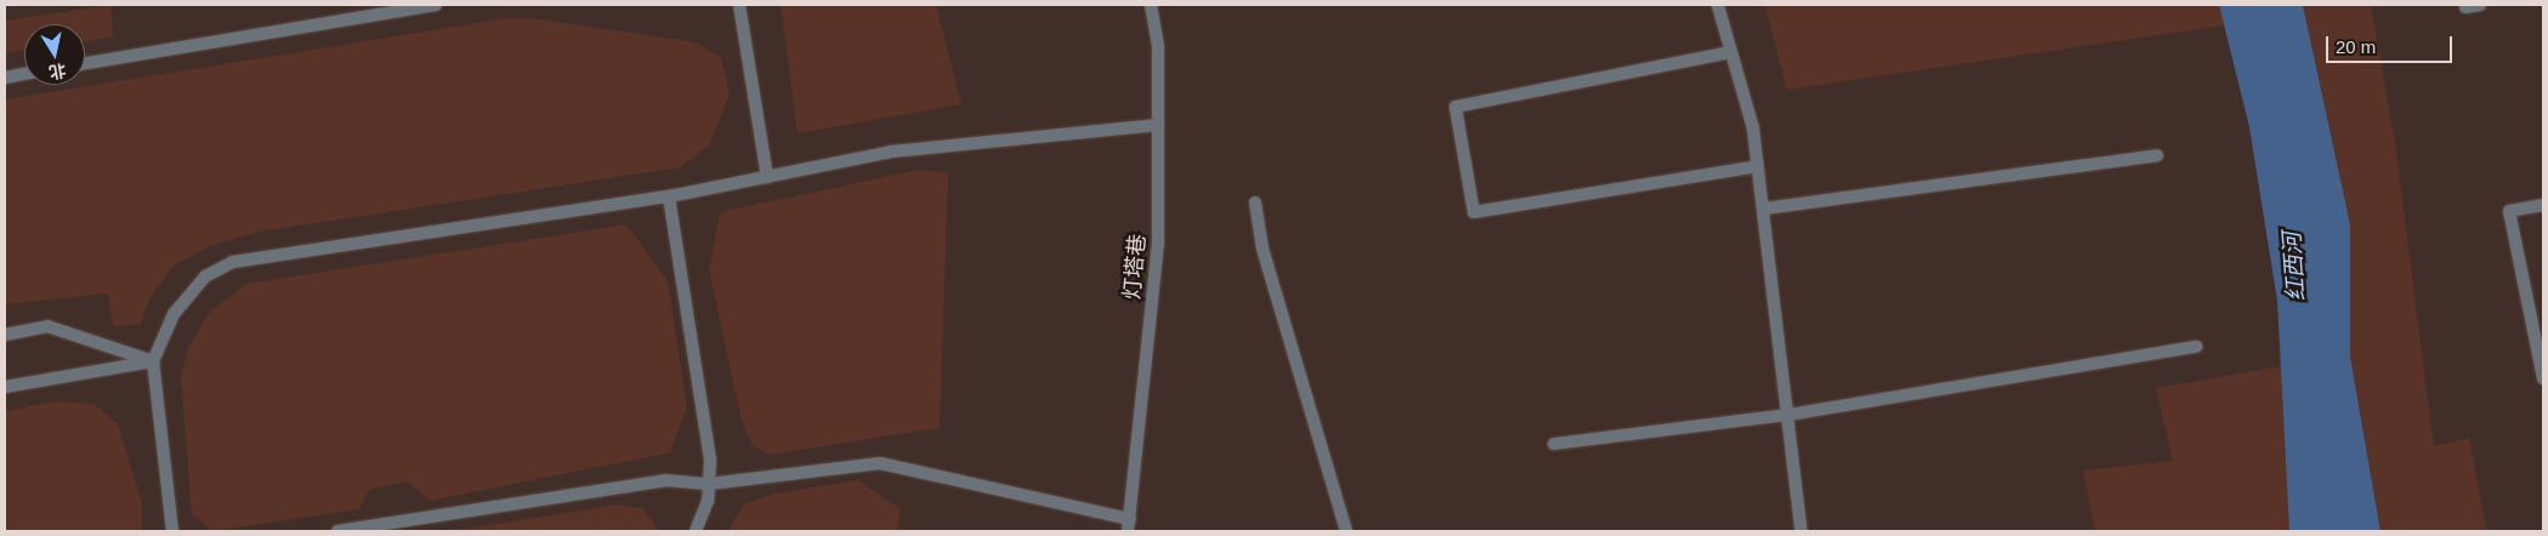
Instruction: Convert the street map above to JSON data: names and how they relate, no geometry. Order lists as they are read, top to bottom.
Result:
{
  "streets": {
    "street": ["灯塔巷"]
  },
  "water": ["红西河"],
  "scale_bar": "20 m",
  "north": "bottom"
}
